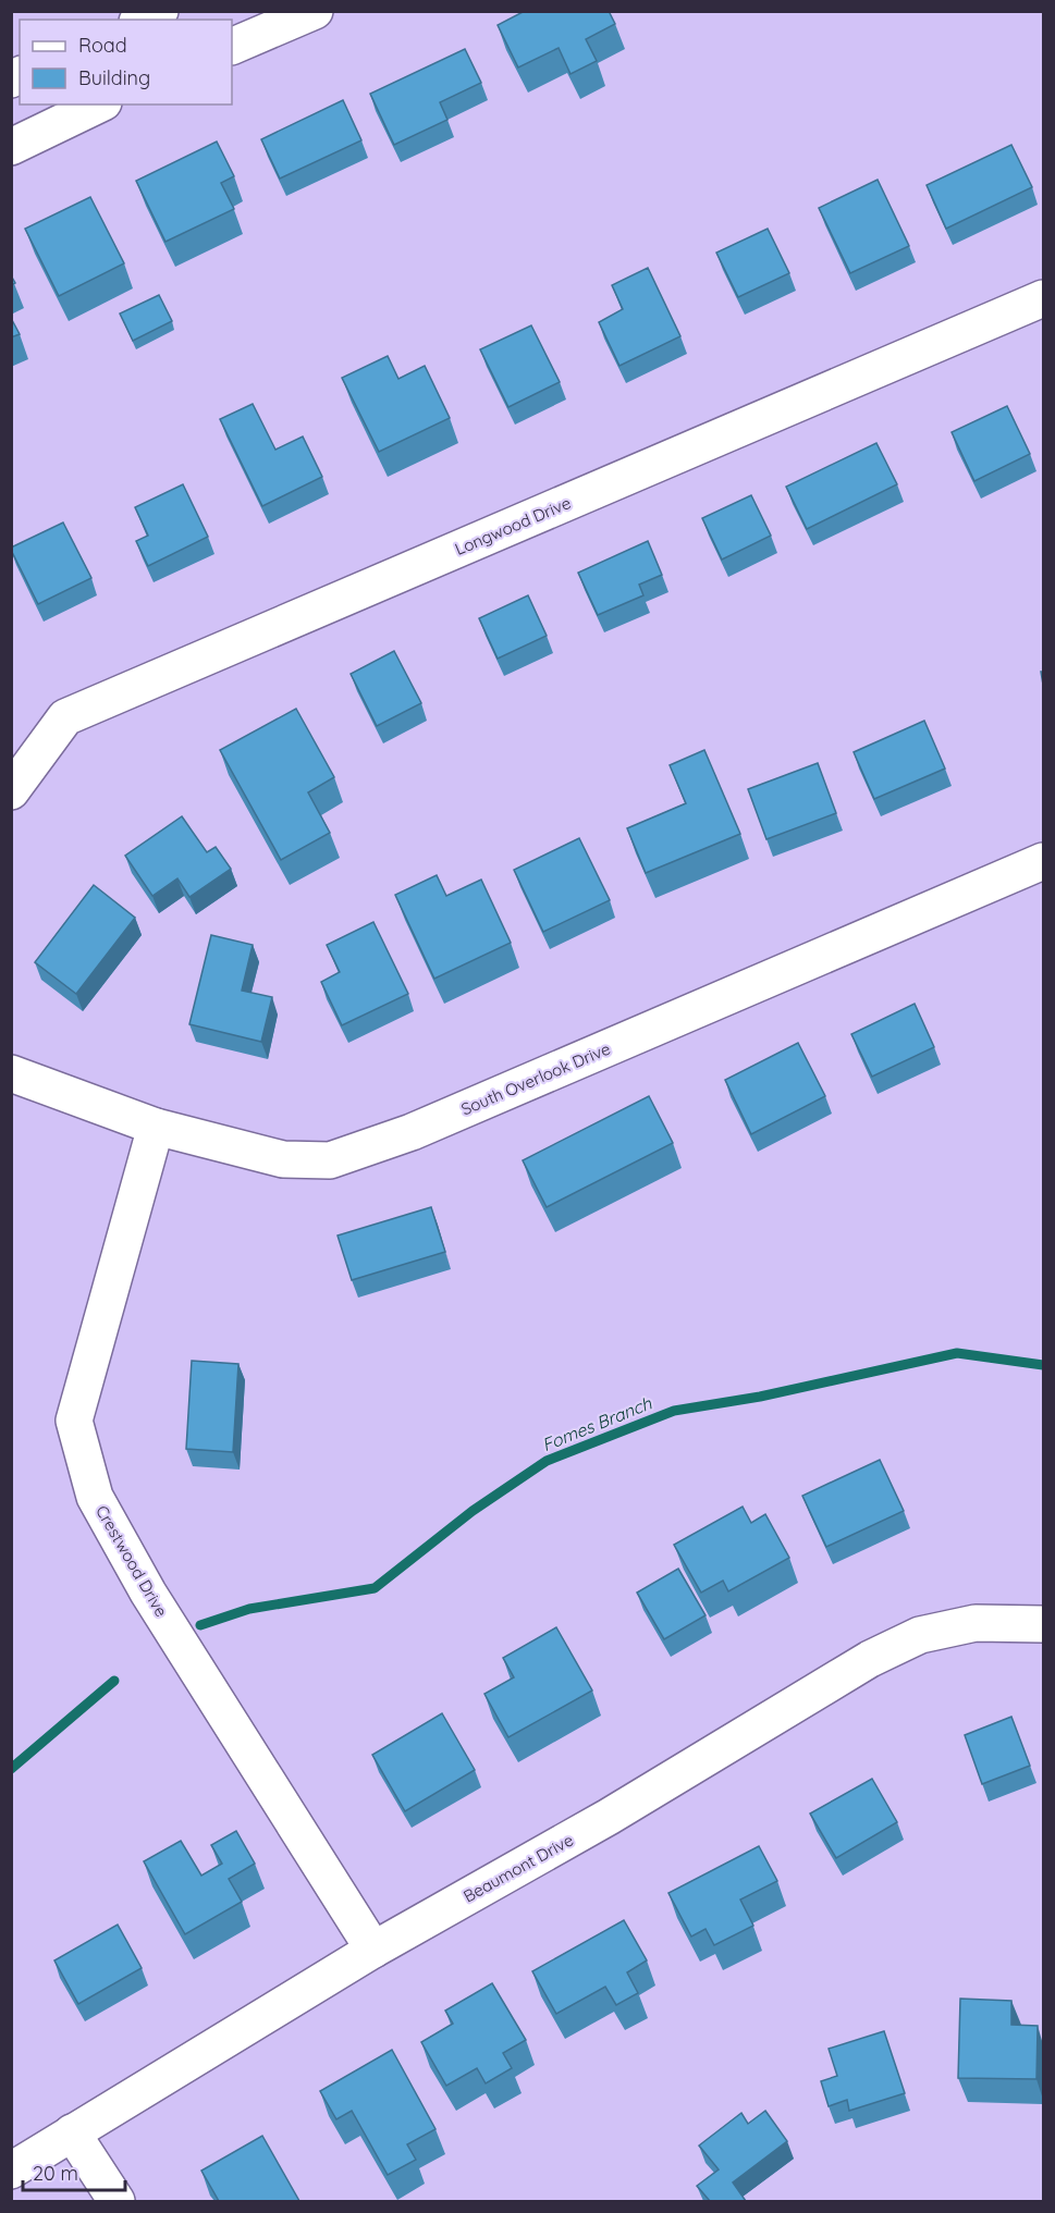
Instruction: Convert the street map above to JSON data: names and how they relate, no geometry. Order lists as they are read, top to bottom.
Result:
{
  "streets": {
    "street": [
      "Longwood Drive",
      "South Overlook Drive",
      "Crestwood Drive",
      "Beaumont Drive"
    ]
  },
  "crossings": [
    ["South Overlook Drive", "Crestwood Drive"],
    ["Crestwood Drive", "Beaumont Drive"]
  ],
  "water": ["Fomes Branch"],
  "legend": ["Road", "Building"],
  "scale_bar": "20 m"
}
